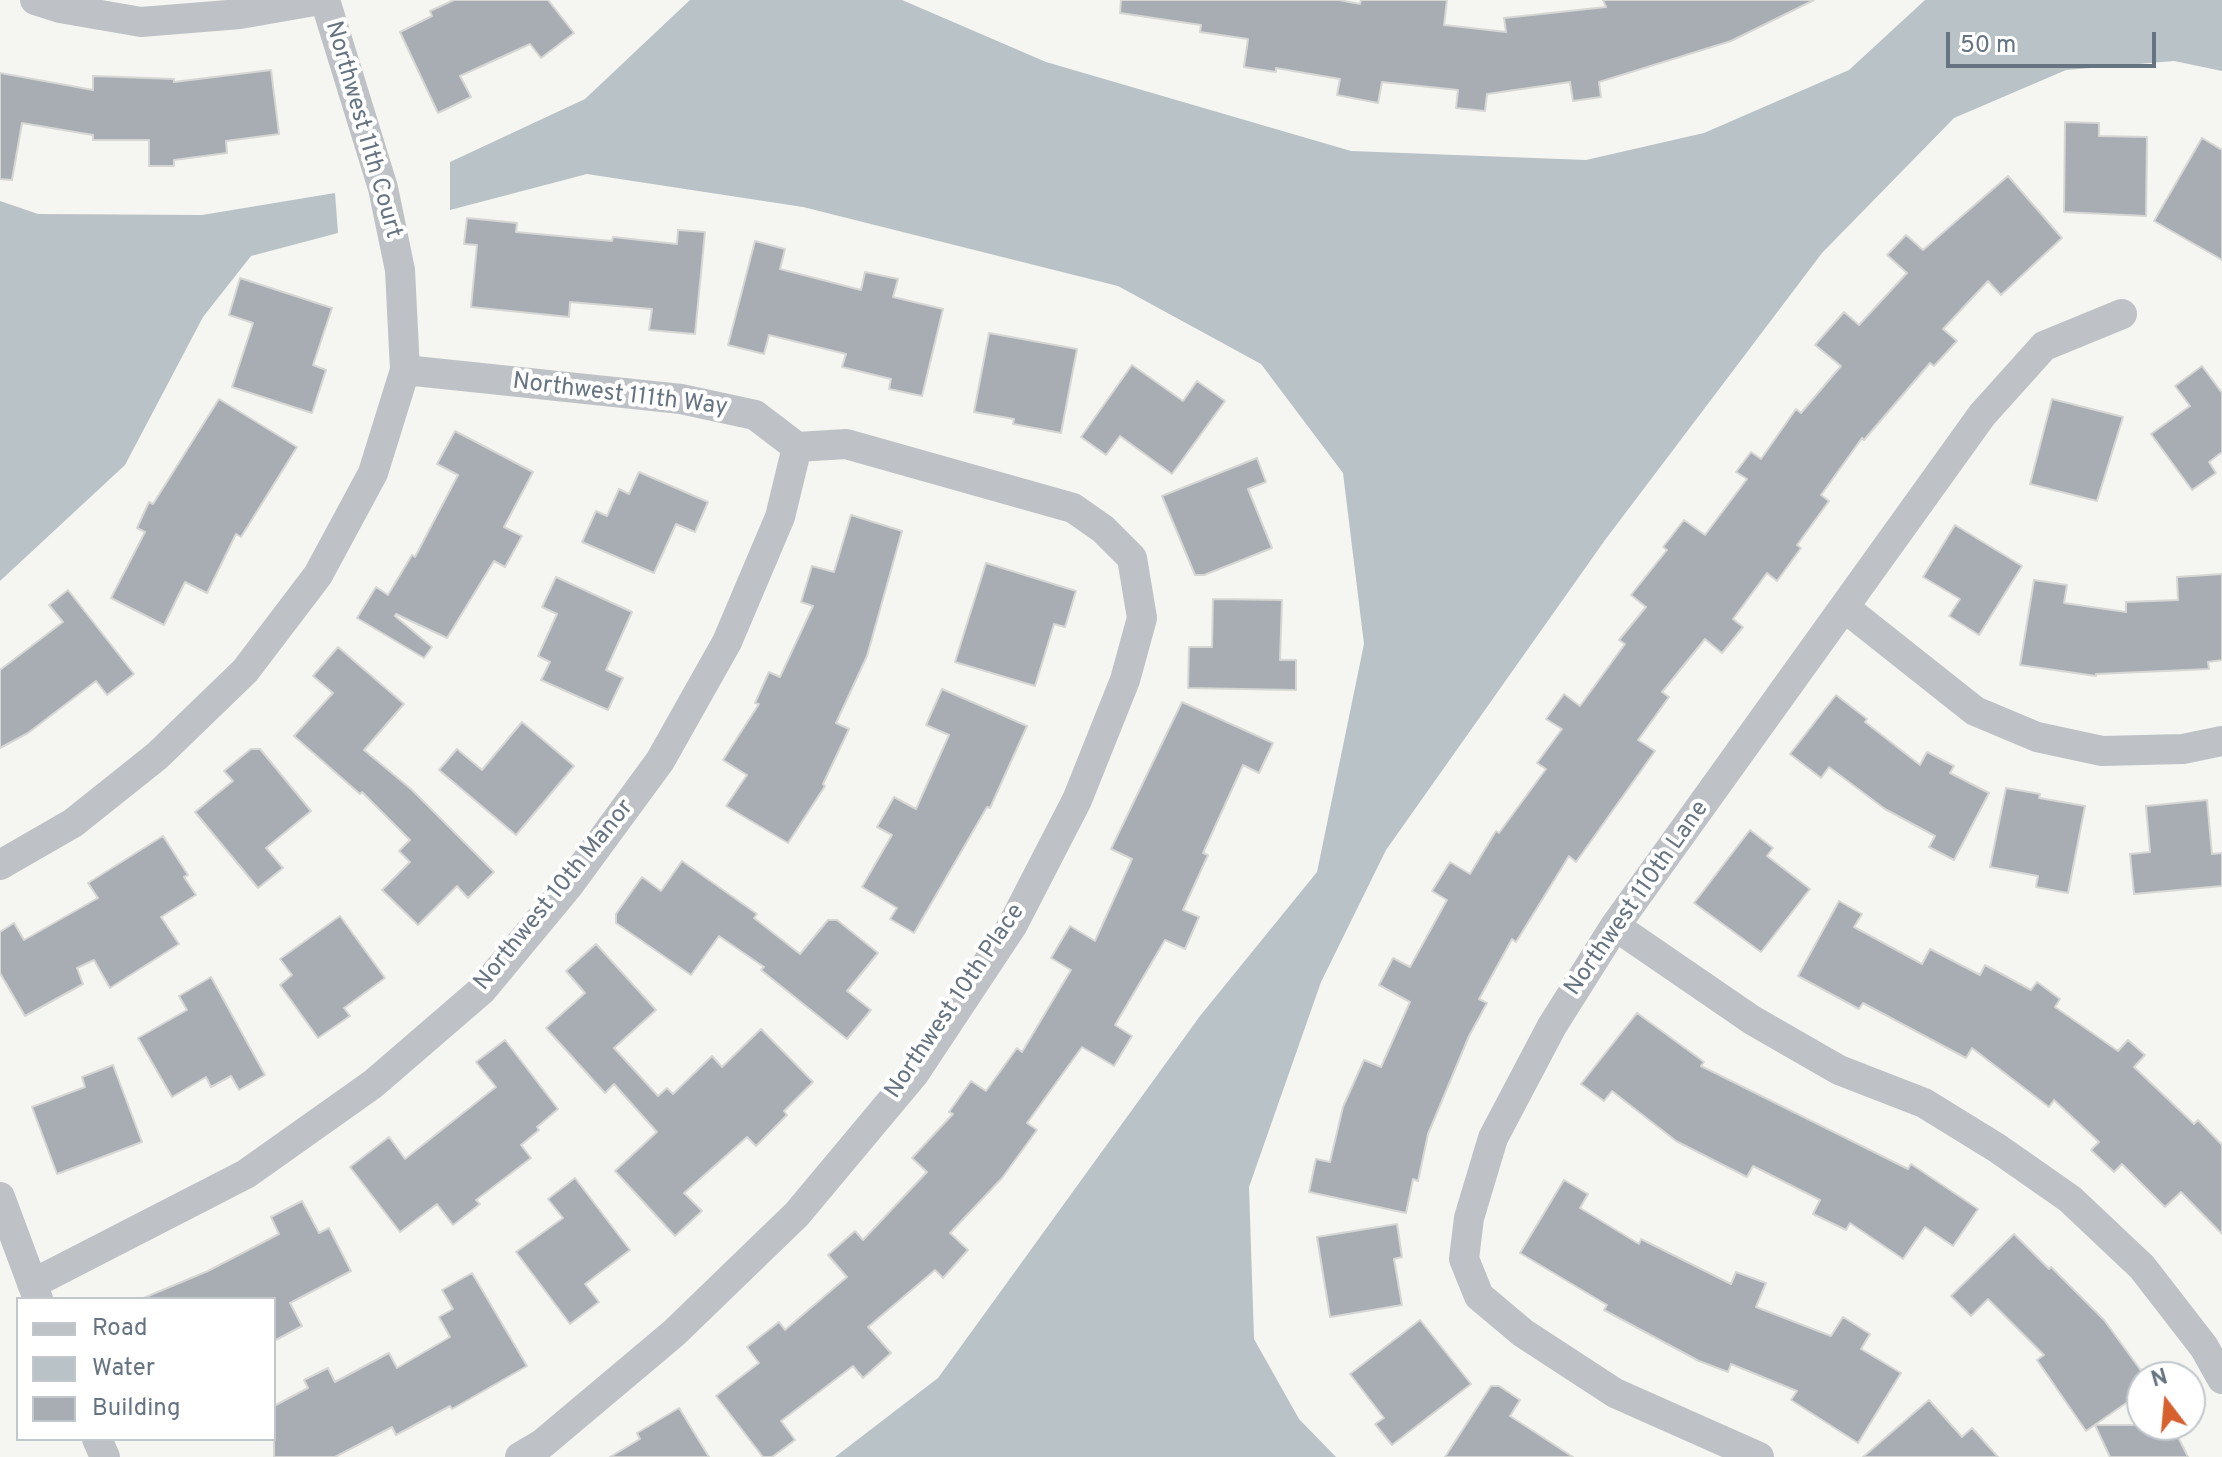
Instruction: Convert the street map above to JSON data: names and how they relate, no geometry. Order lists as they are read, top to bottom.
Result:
{
  "streets": {
    "street": [
      "Northwest 11th Court",
      "Northwest 111th Way",
      "Northwest 10th Manor",
      "Northwest 110th Lane",
      "Northwest 10th Place"
    ]
  },
  "crossings": [
    ["Northwest 11th Court", "Northwest 111th Way"],
    ["Northwest 111th Way", "Northwest 10th Manor"],
    ["Northwest 111th Way", "Northwest 10th Place"],
    ["Northwest 10th Manor", "Northwest 10th Place"]
  ],
  "legend": ["Road", "Water", "Building"],
  "scale_bar": "50 m",
  "north": "top"
}
